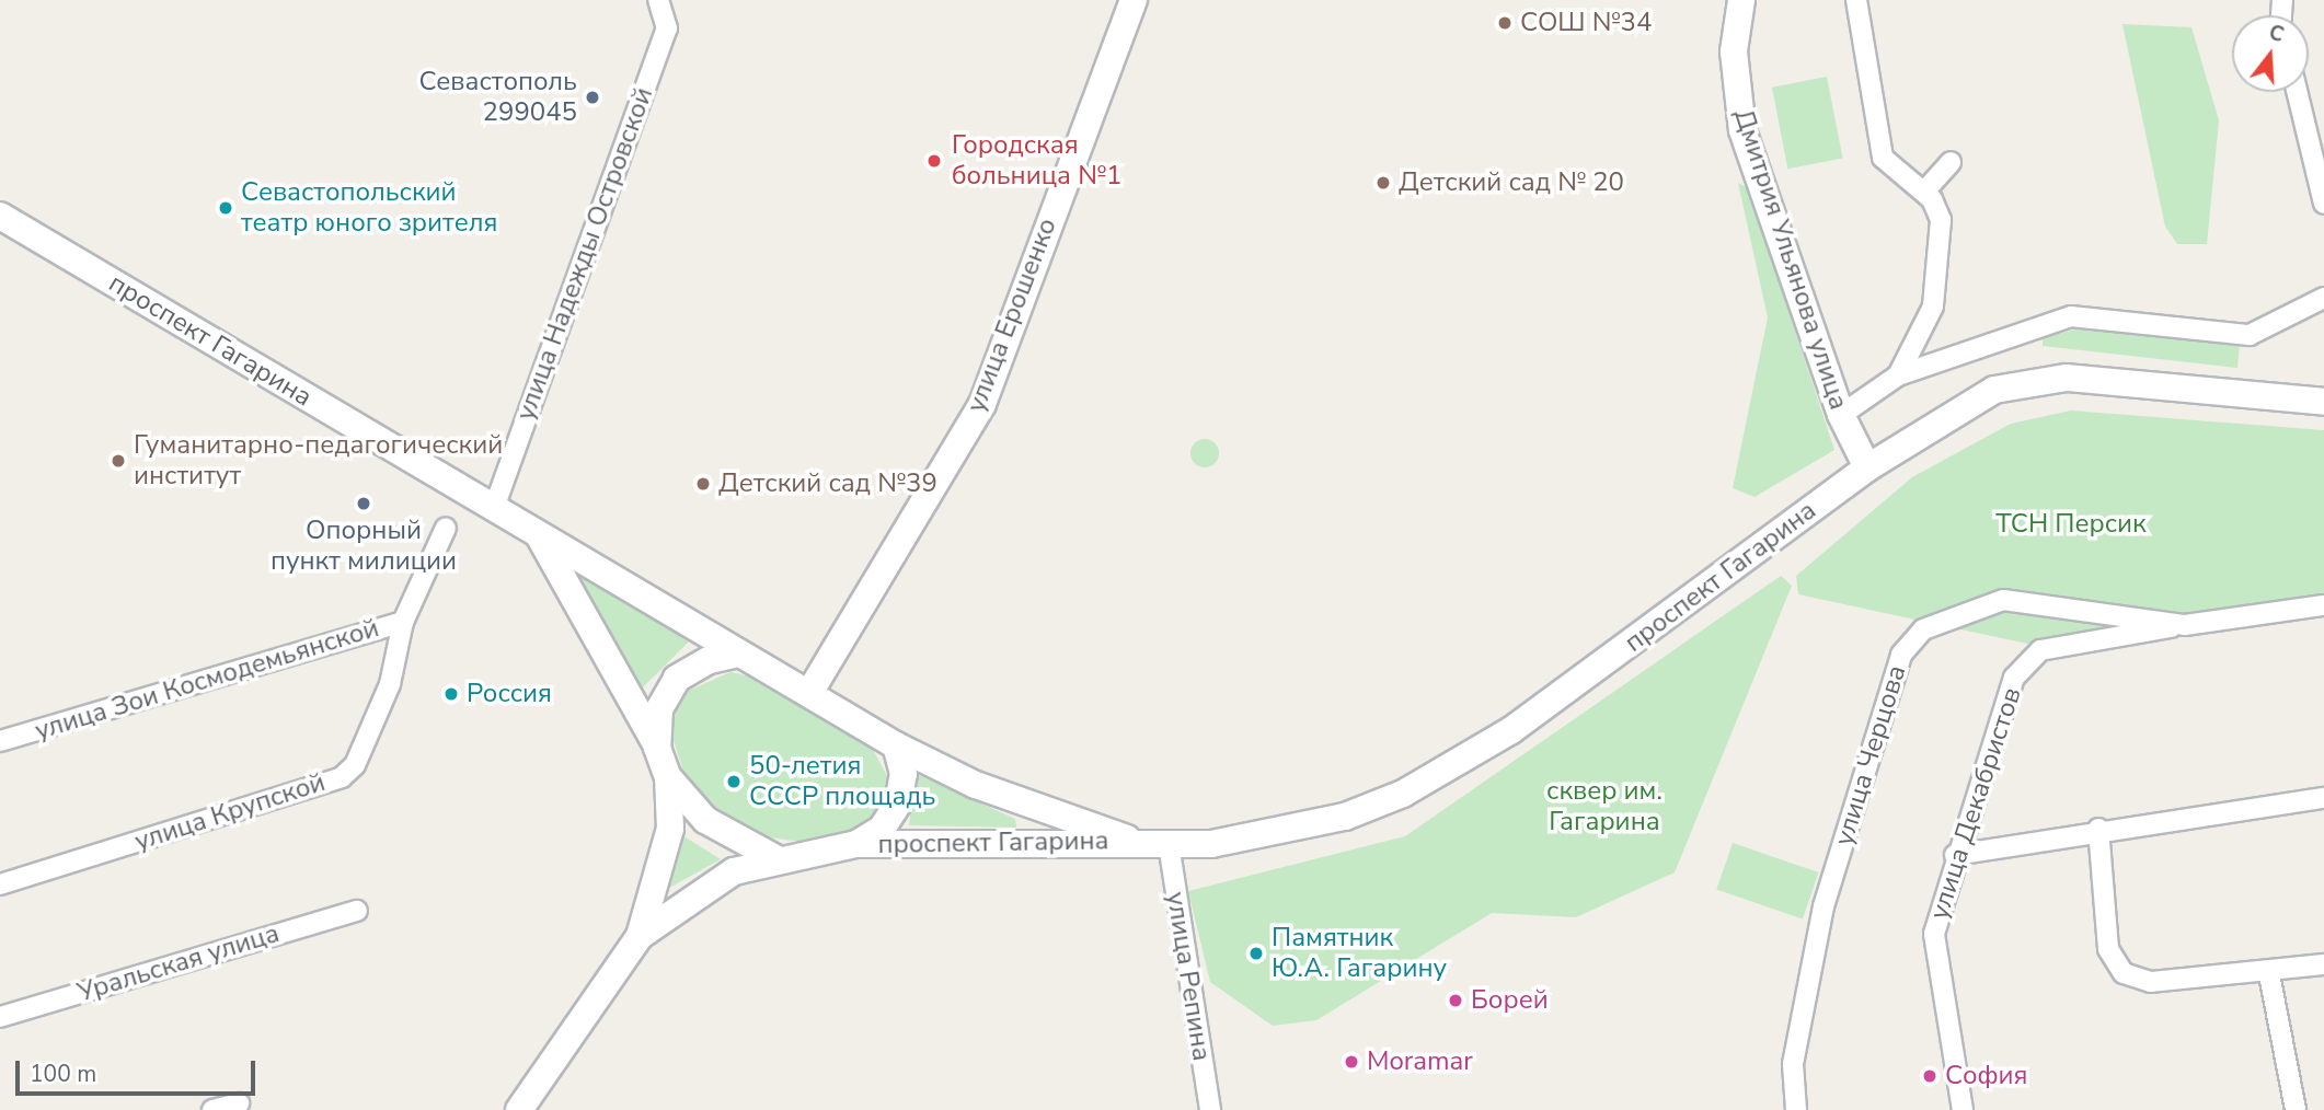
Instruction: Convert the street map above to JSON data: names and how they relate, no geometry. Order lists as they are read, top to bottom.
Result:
{
  "streets": {
    "main road": ["Дмитрия Ульянова улица", "улица Ерошенко", "проспект Гагарина"],
    "street": [
      "улица Надежды Островской",
      "улица Зои Космодемьянской",
      "улица Черцова",
      "улица Декабристов",
      "улица Крупской",
      "Уральская улица",
      "улица Репина"
    ]
  },
  "crossings": [
    ["улица Надежды Островской", "проспект Гагарина"],
    ["Дмитрия Ульянова улица", "проспект Гагарина"],
    ["улица Ерошенко", "проспект Гагарина"],
    ["проспект Гагарина", "улица Репина"],
    ["улица Зои Космодемьянской", "улица Крупской"],
    ["улица Черцова", "улица Декабристов"]
  ],
  "parks": ["ТСН Персик", "сквер им. Гагарина"],
  "places": [
    "СОШ №34",
    "Севастополь 299045",
    "Городская больница №1",
    "Детский сад № 20",
    "Севастопольский театр юного зрителя",
    "Гуманитарно-педагогический институт",
    "Детский сад №39",
    "Опорный пункт милиции",
    "Россия",
    "50-летия СССР площадь",
    "Памятник Ю.А. Гагарину",
    "Борей",
    "Moramar",
    "София"
  ],
  "scale_bar": "100 m",
  "north": "top"
}
